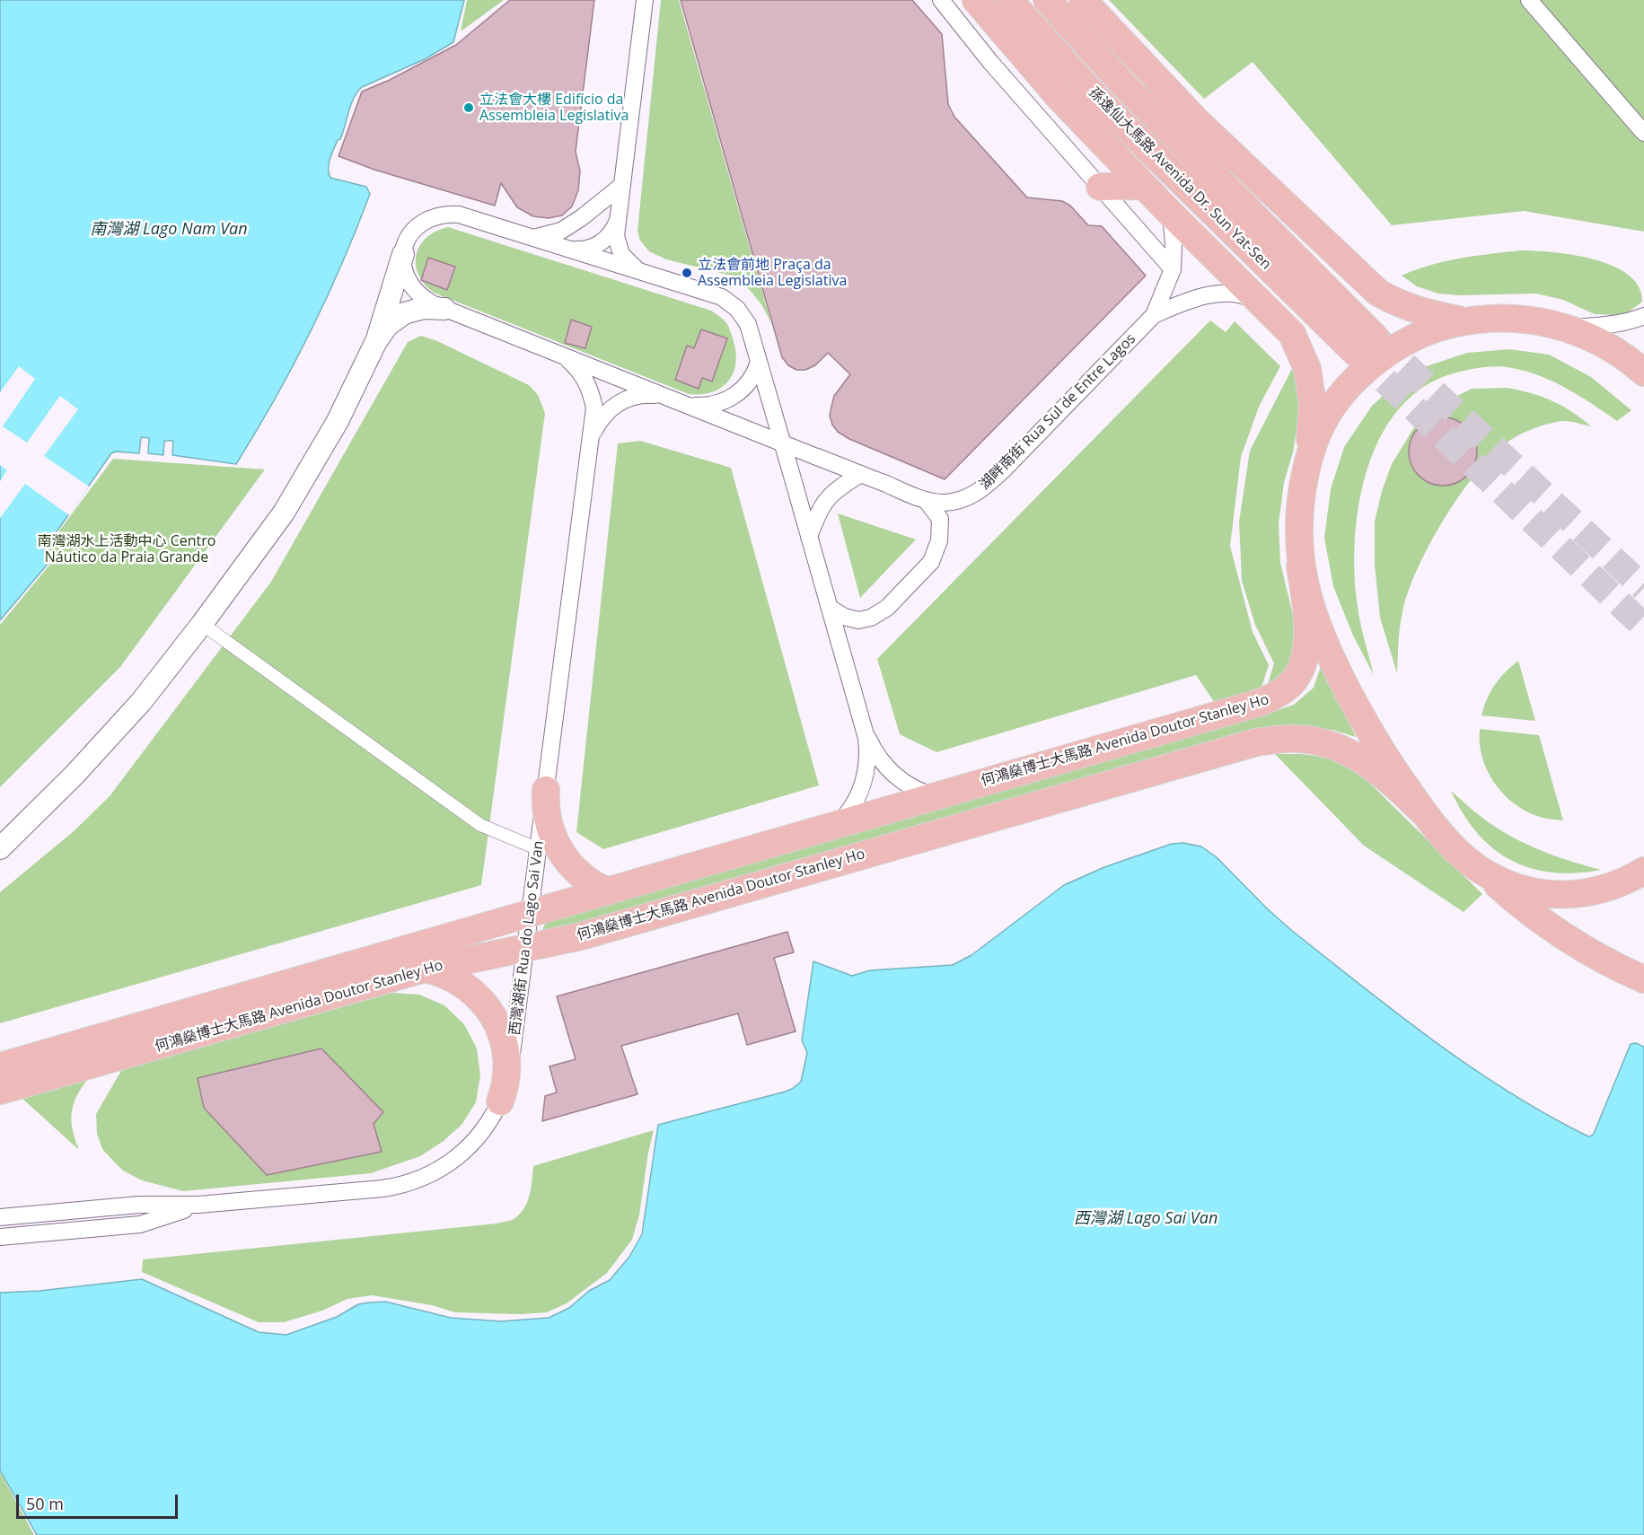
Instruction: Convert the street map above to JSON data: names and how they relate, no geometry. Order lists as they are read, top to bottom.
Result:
{
  "streets": {
    "main road": ["孫逸仙大馬路 Avenida Dr. Sun Yat-Sen", "何鴻燊博士大馬路 Avenida Doutor Stanley Ho"],
    "street": ["湖畔南街 Rua Sul de Entre Lagos", "西灣湖街 Rua do Lago Sai Van"]
  },
  "crossings": [
    ["何鴻燊博士大馬路 Avenida Doutor Stanley Ho", "西灣湖街 Rua do Lago Sai Van"]
  ],
  "water": ["南灣湖 Lago Nam Van", "西灣湖 Lago Sai Van"],
  "parks": ["南灣湖水上活動中心 Centro Náutico da Praia Grande"],
  "places": ["立法會大樓 Edifício da Assembleia Legislativa", "立法會前地 Praça da Assembleia Legislativa"],
  "scale_bar": "50 m"
}
